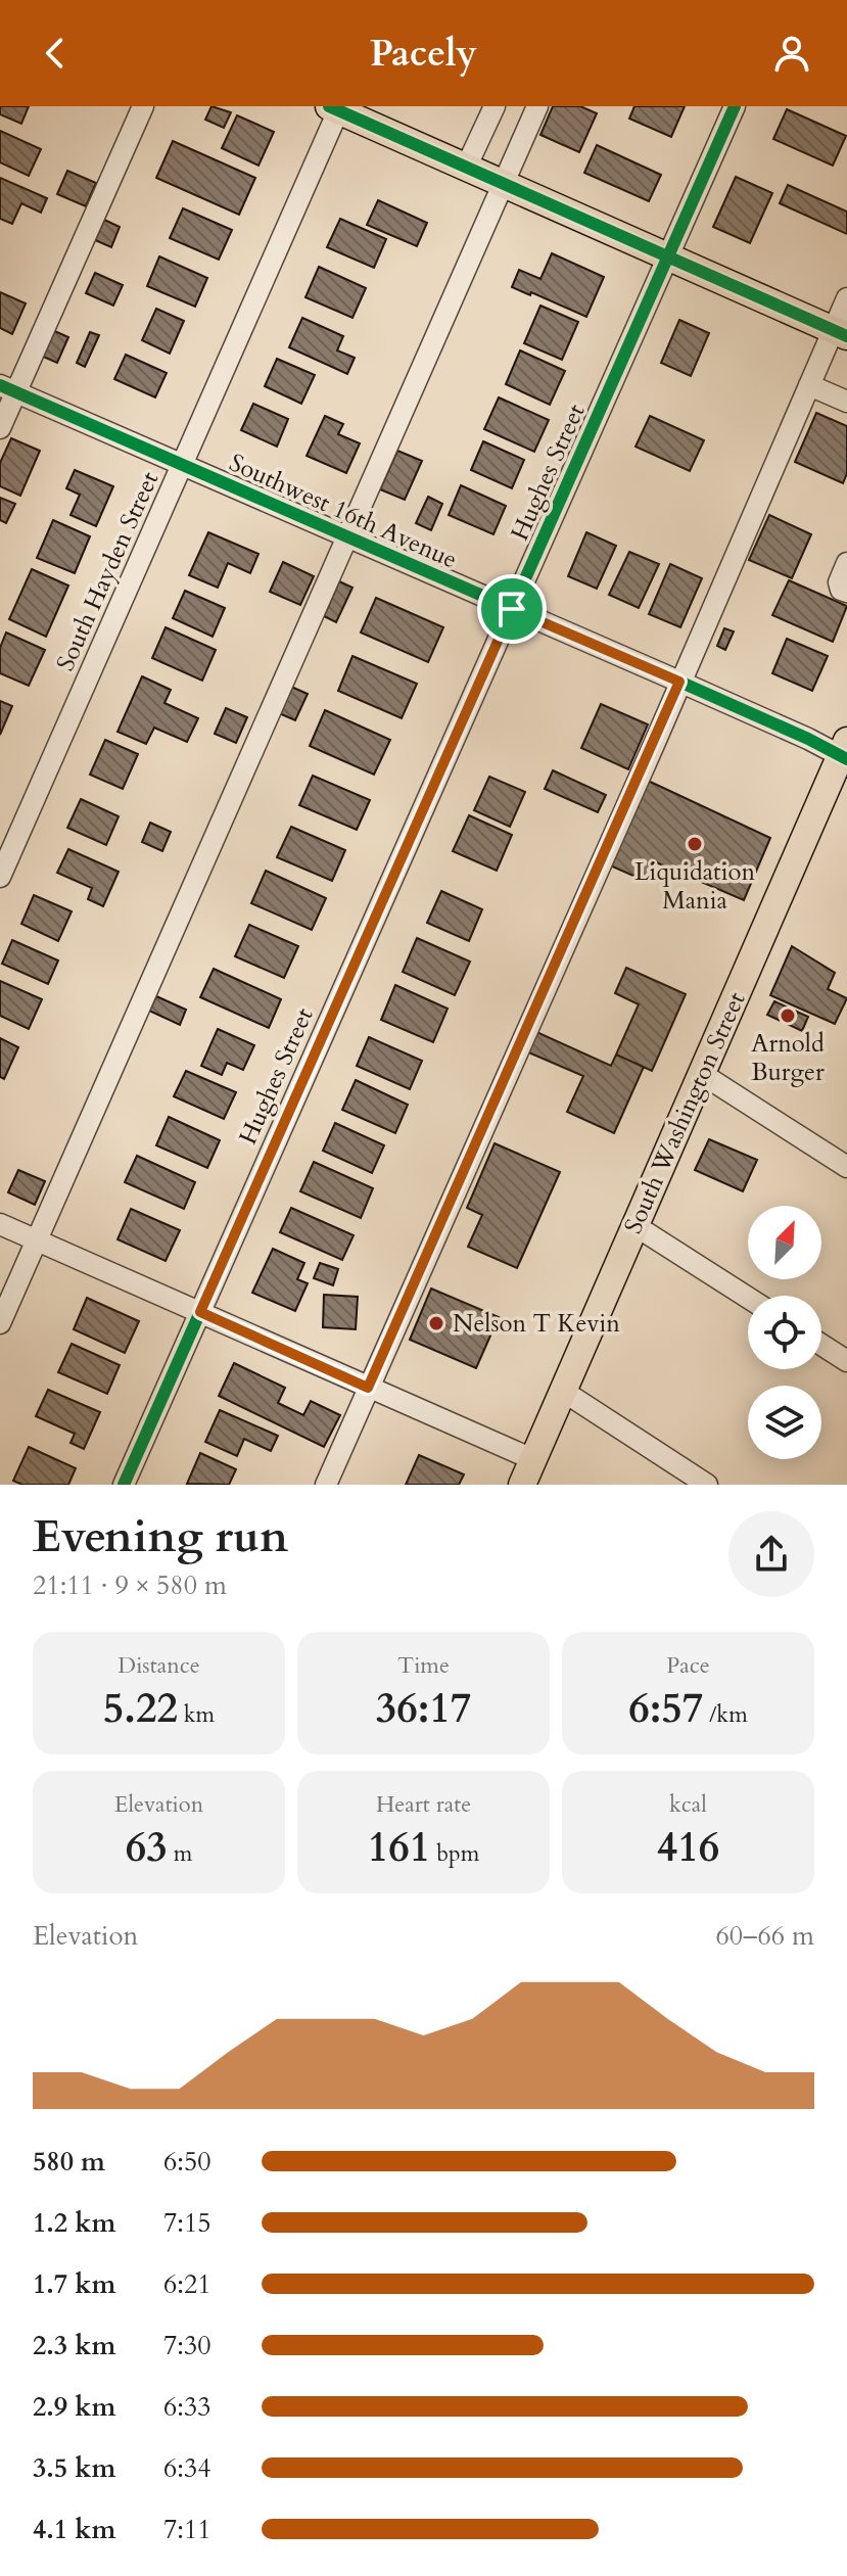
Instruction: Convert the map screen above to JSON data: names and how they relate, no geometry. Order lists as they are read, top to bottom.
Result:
{
  "streets": {
    "main road": ["South Washington Street"],
    "street": ["Hughes Street", "Southwest 16th Avenue", "South Hayden Street"]
  },
  "crossings": [
    ["Hughes Street", "Southwest 16th Avenue"],
    ["Southwest 16th Avenue", "South Hayden Street"],
    ["Southwest 16th Avenue", "South Washington Street"]
  ],
  "places": ["Liquidation Mania", "Arnold Burger", "Nelson T Kevin"],
  "north": "top right",
  "page": {
    "header": "Pacely",
    "heading": ["Evening run", "21:11 · 9 × 580 m"],
    "stats": [
      ["Distance", "5.22 km"],
      ["Time", "36:17"],
      ["Pace", "6:57 /km"],
      ["Elevation", "63 m"],
      ["Heart rate", "161 bpm"],
      ["kcal", "416"]
    ],
    "chart": ["Elevation", "60–66 m"],
    "list": [
      {
        "name": "580 m",
        "note": "6:50"
      },
      {
        "name": "1.2 km",
        "note": "7:15"
      },
      {
        "name": "1.7 km",
        "note": "6:21"
      },
      {
        "name": "2.3 km",
        "note": "7:30"
      },
      {
        "name": "2.9 km",
        "note": "6:33"
      },
      {
        "name": "3.5 km",
        "note": "6:34"
      },
      {
        "name": "4.1 km",
        "note": "7:11"
      }
    ]
  }
}
